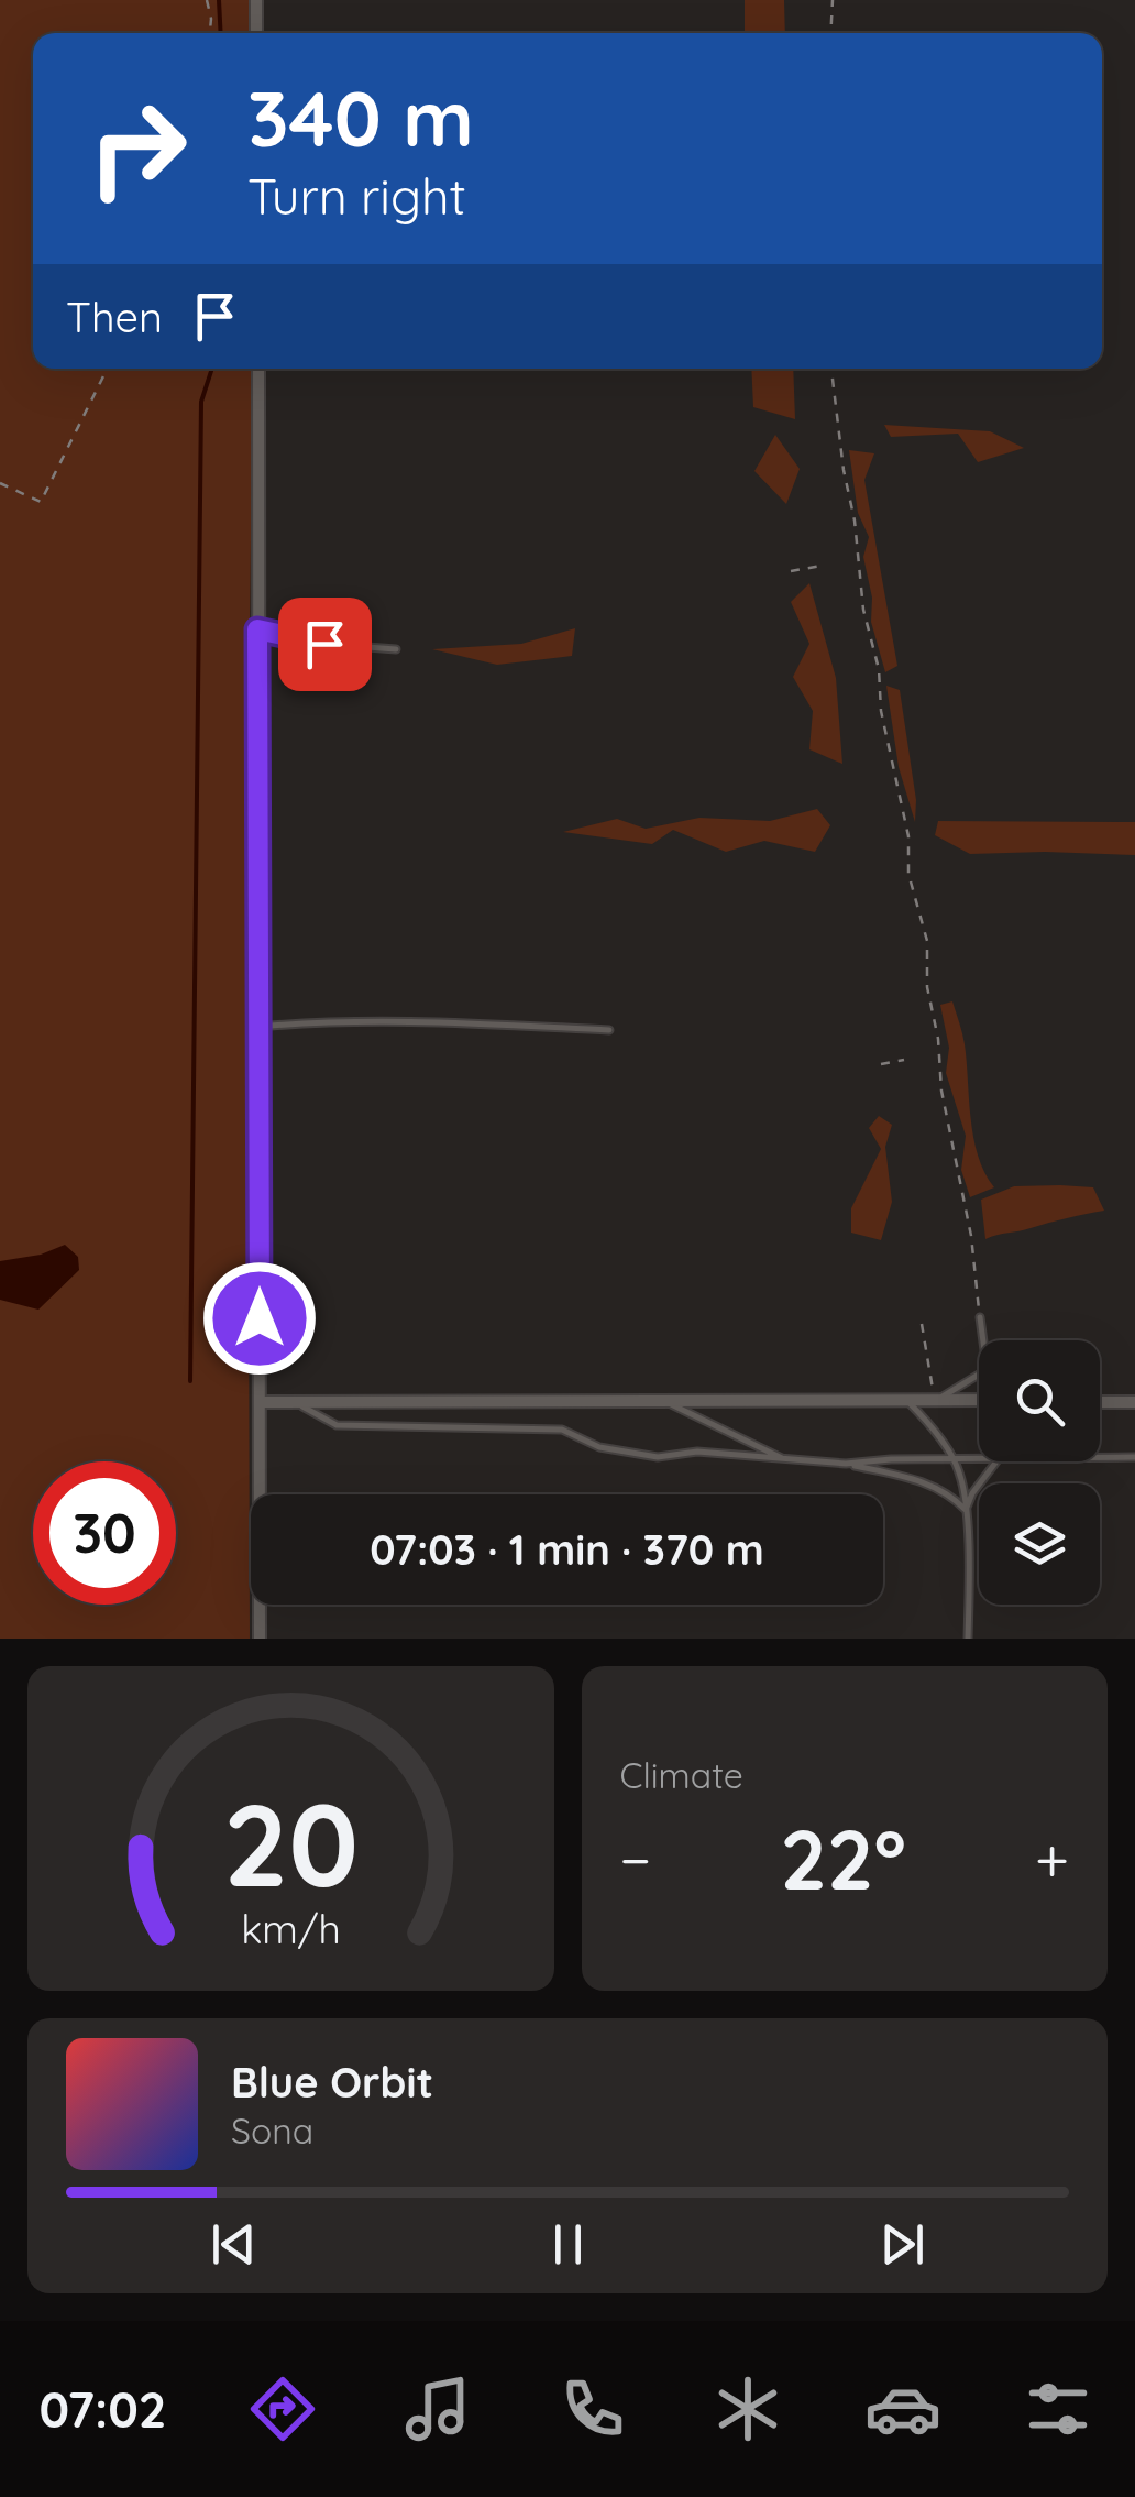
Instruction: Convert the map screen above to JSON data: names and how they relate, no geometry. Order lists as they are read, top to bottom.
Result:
{
  "page": {
    "turn": ["340 m", "Turn right"],
    "then": "Then",
    "limit": "30",
    "trip": "07:03 · 1 min · 370 m",
    "tile": "Climate",
    "heat": ["−", "22°", "+"],
    "song": ["Blue Orbit", "Sona"],
    "tabs": "07:02",
    "gauge": ["20", "km/h"]
  }
}
